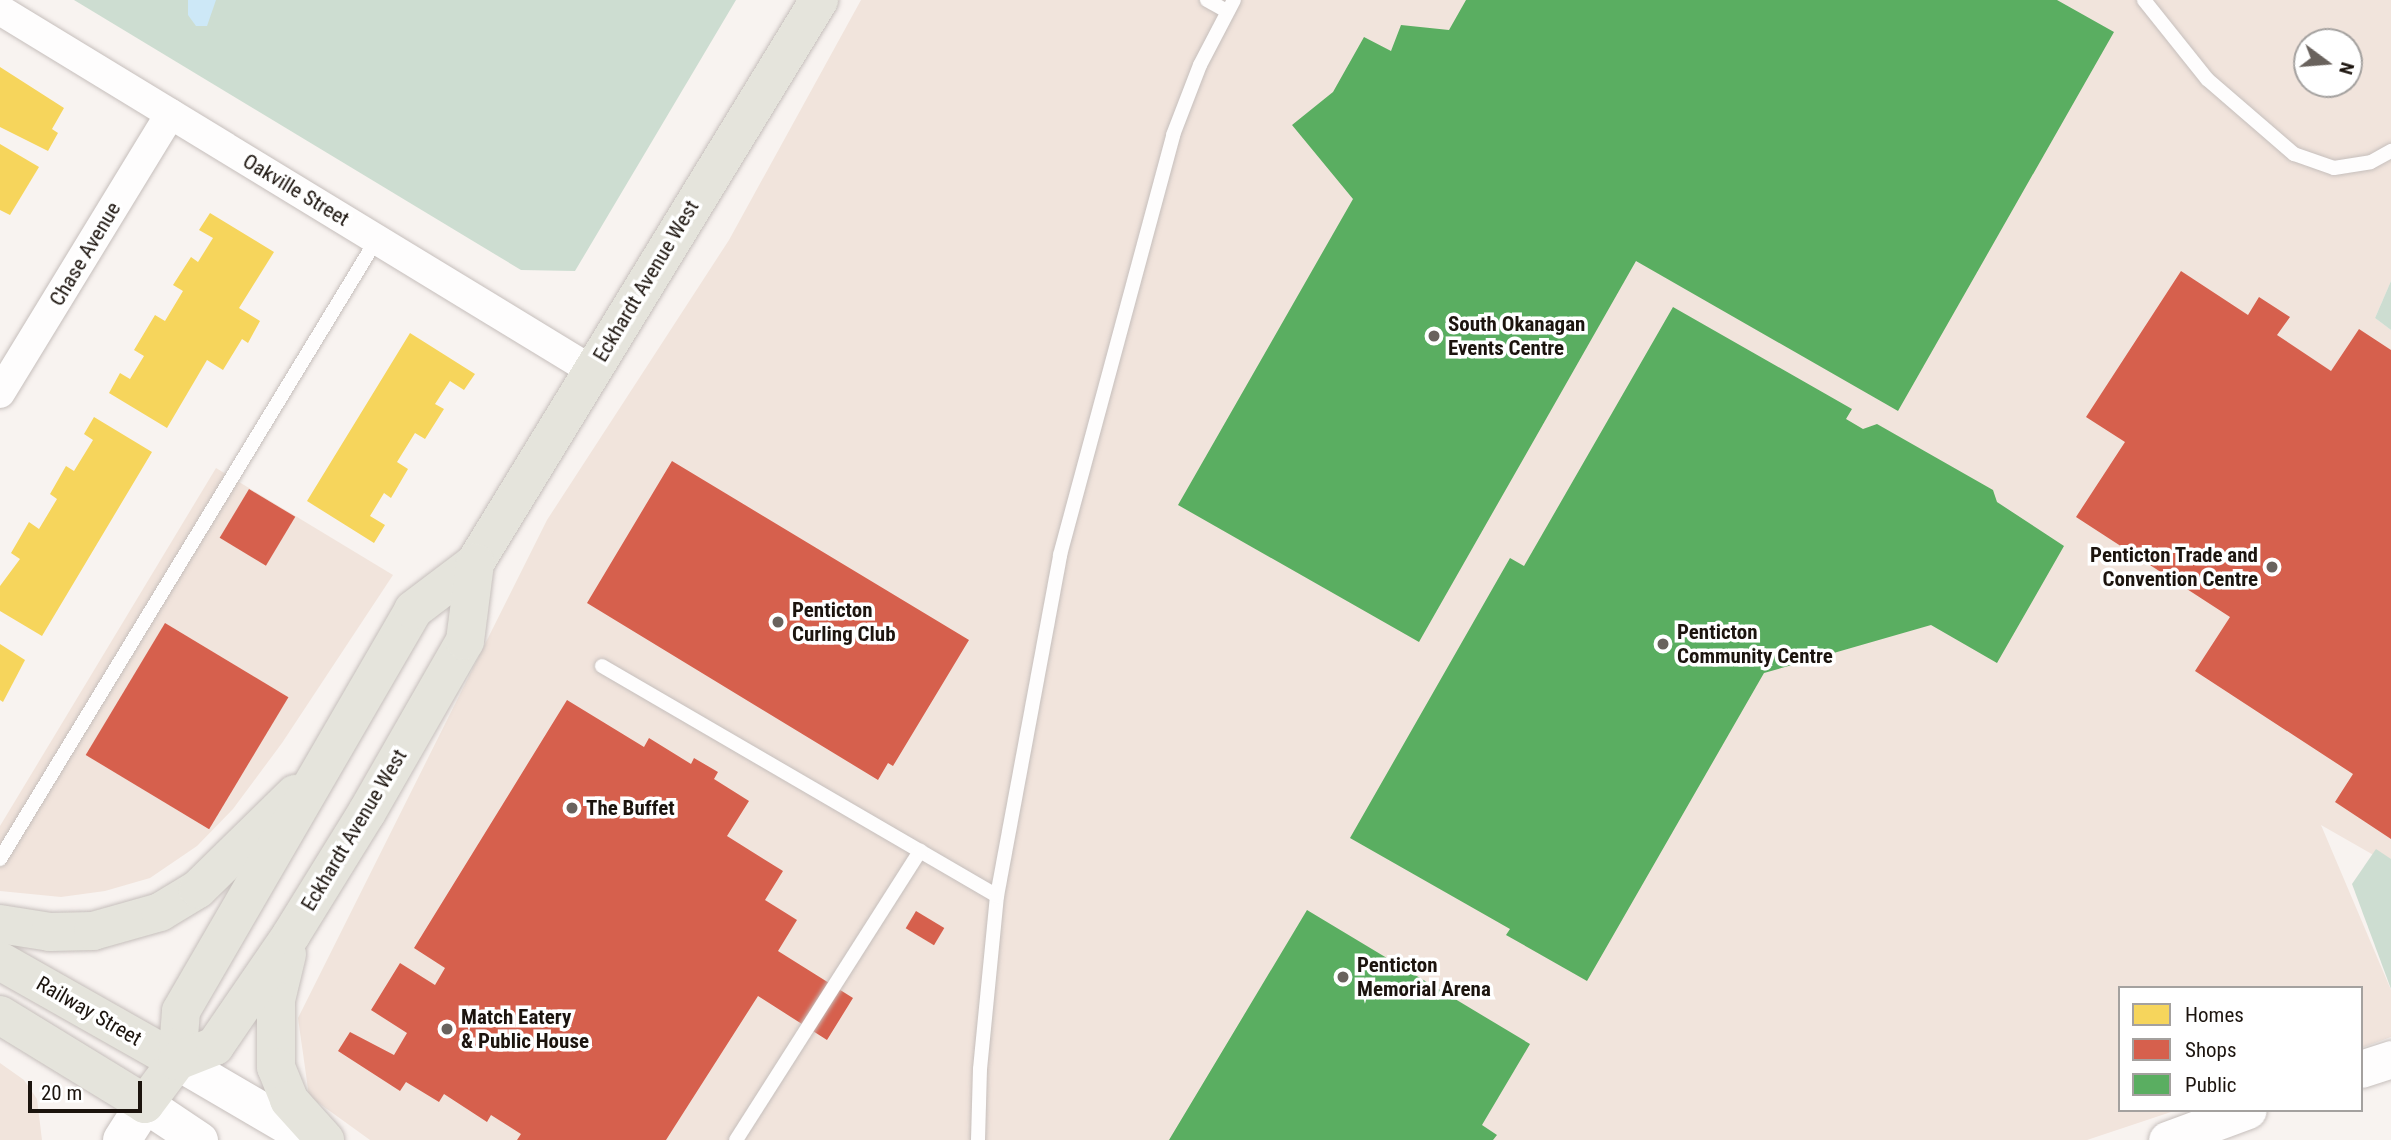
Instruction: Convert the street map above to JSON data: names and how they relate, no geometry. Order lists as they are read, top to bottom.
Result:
{
  "streets": {
    "highway": ["Eckhardt Avenue West", "Railway Street"],
    "street": ["Oakville Street", "Chase Avenue"]
  },
  "crossings": [
    ["Oakville Street", "Chase Avenue"],
    ["Oakville Street", "Eckhardt Avenue West"],
    ["Eckhardt Avenue West", "Railway Street"]
  ],
  "places": [
    "South Okanagan Events Centre",
    "Penticton Trade and Convention Centre",
    "Penticton Curling Club",
    "Penticton Community Centre",
    "The Buffet",
    "Penticton Memorial Arena",
    "Match Eatery & Public House"
  ],
  "legend": ["Homes", "Shops", "Public"],
  "scale_bar": "20 m",
  "north": "right"
}
